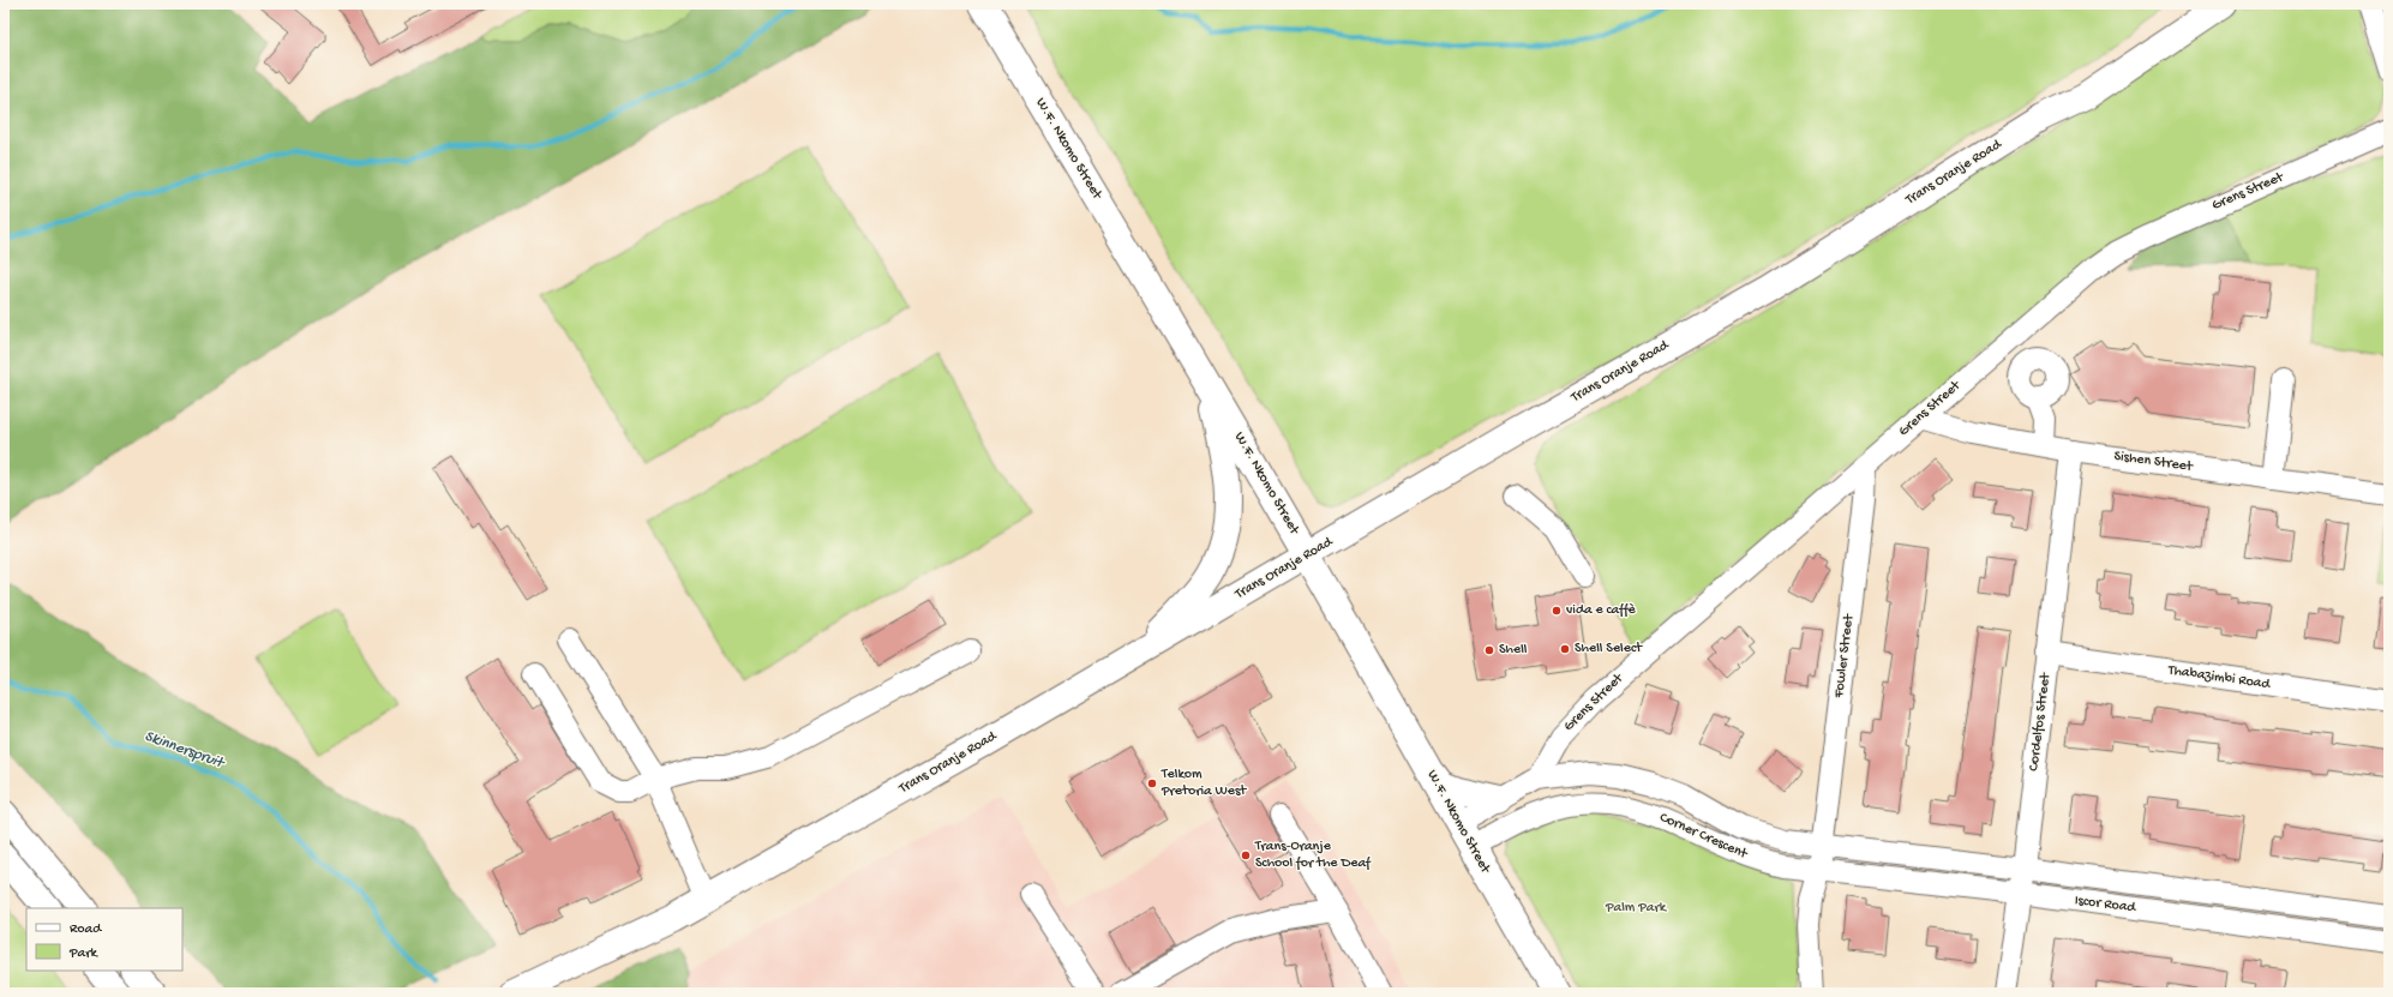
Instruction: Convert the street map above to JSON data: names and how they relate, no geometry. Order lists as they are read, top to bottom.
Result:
{
  "streets": {
    "main road": ["W.F. Nkomo Street", "Trans Oranje Road"],
    "street": [
      "Grens Street",
      "Sishen Street",
      "Fowler Street",
      "Thabazimbi Road",
      "Cordelfos Street",
      "Corner Crescent",
      "Iscor Road"
    ]
  },
  "crossings": [
    ["W.F. Nkomo Street", "Trans Oranje Road"],
    ["W.F. Nkomo Street", "Corner Crescent"],
    ["Grens Street", "Sishen Street"],
    ["Grens Street", "Fowler Street"],
    ["Grens Street", "Corner Crescent"],
    ["Sishen Street", "Cordelfos Street"],
    ["Fowler Street", "Corner Crescent"],
    ["Fowler Street", "Iscor Road"],
    ["Thabazimbi Road", "Cordelfos Street"],
    ["Cordelfos Street", "Iscor Road"],
    ["Corner Crescent", "Iscor Road"]
  ],
  "water": ["Skinnerspruit"],
  "parks": ["Palm Park"],
  "places": [
    "vida e caffè",
    "Shell Select",
    "Shell",
    "Telkom Pretoria West",
    "Trans-Oranje School for the Deaf"
  ],
  "legend": ["Road", "Park"]
}
